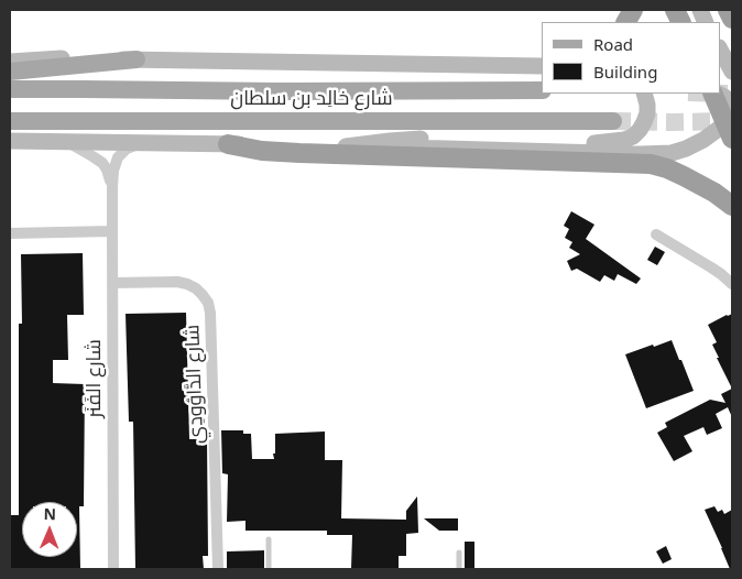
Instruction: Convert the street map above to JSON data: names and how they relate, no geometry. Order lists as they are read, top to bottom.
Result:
{
  "streets": {
    "main road": ["شارع خالِد بن سلطان"],
    "street": ["شارع الفَنَر", "شارع الدَّاوُودِي"]
  },
  "crossings": [
    ["شارع الفَنَر", "شارع الدَّاوُودِي"]
  ],
  "legend": ["Road", "Building"],
  "north": "top"
}
